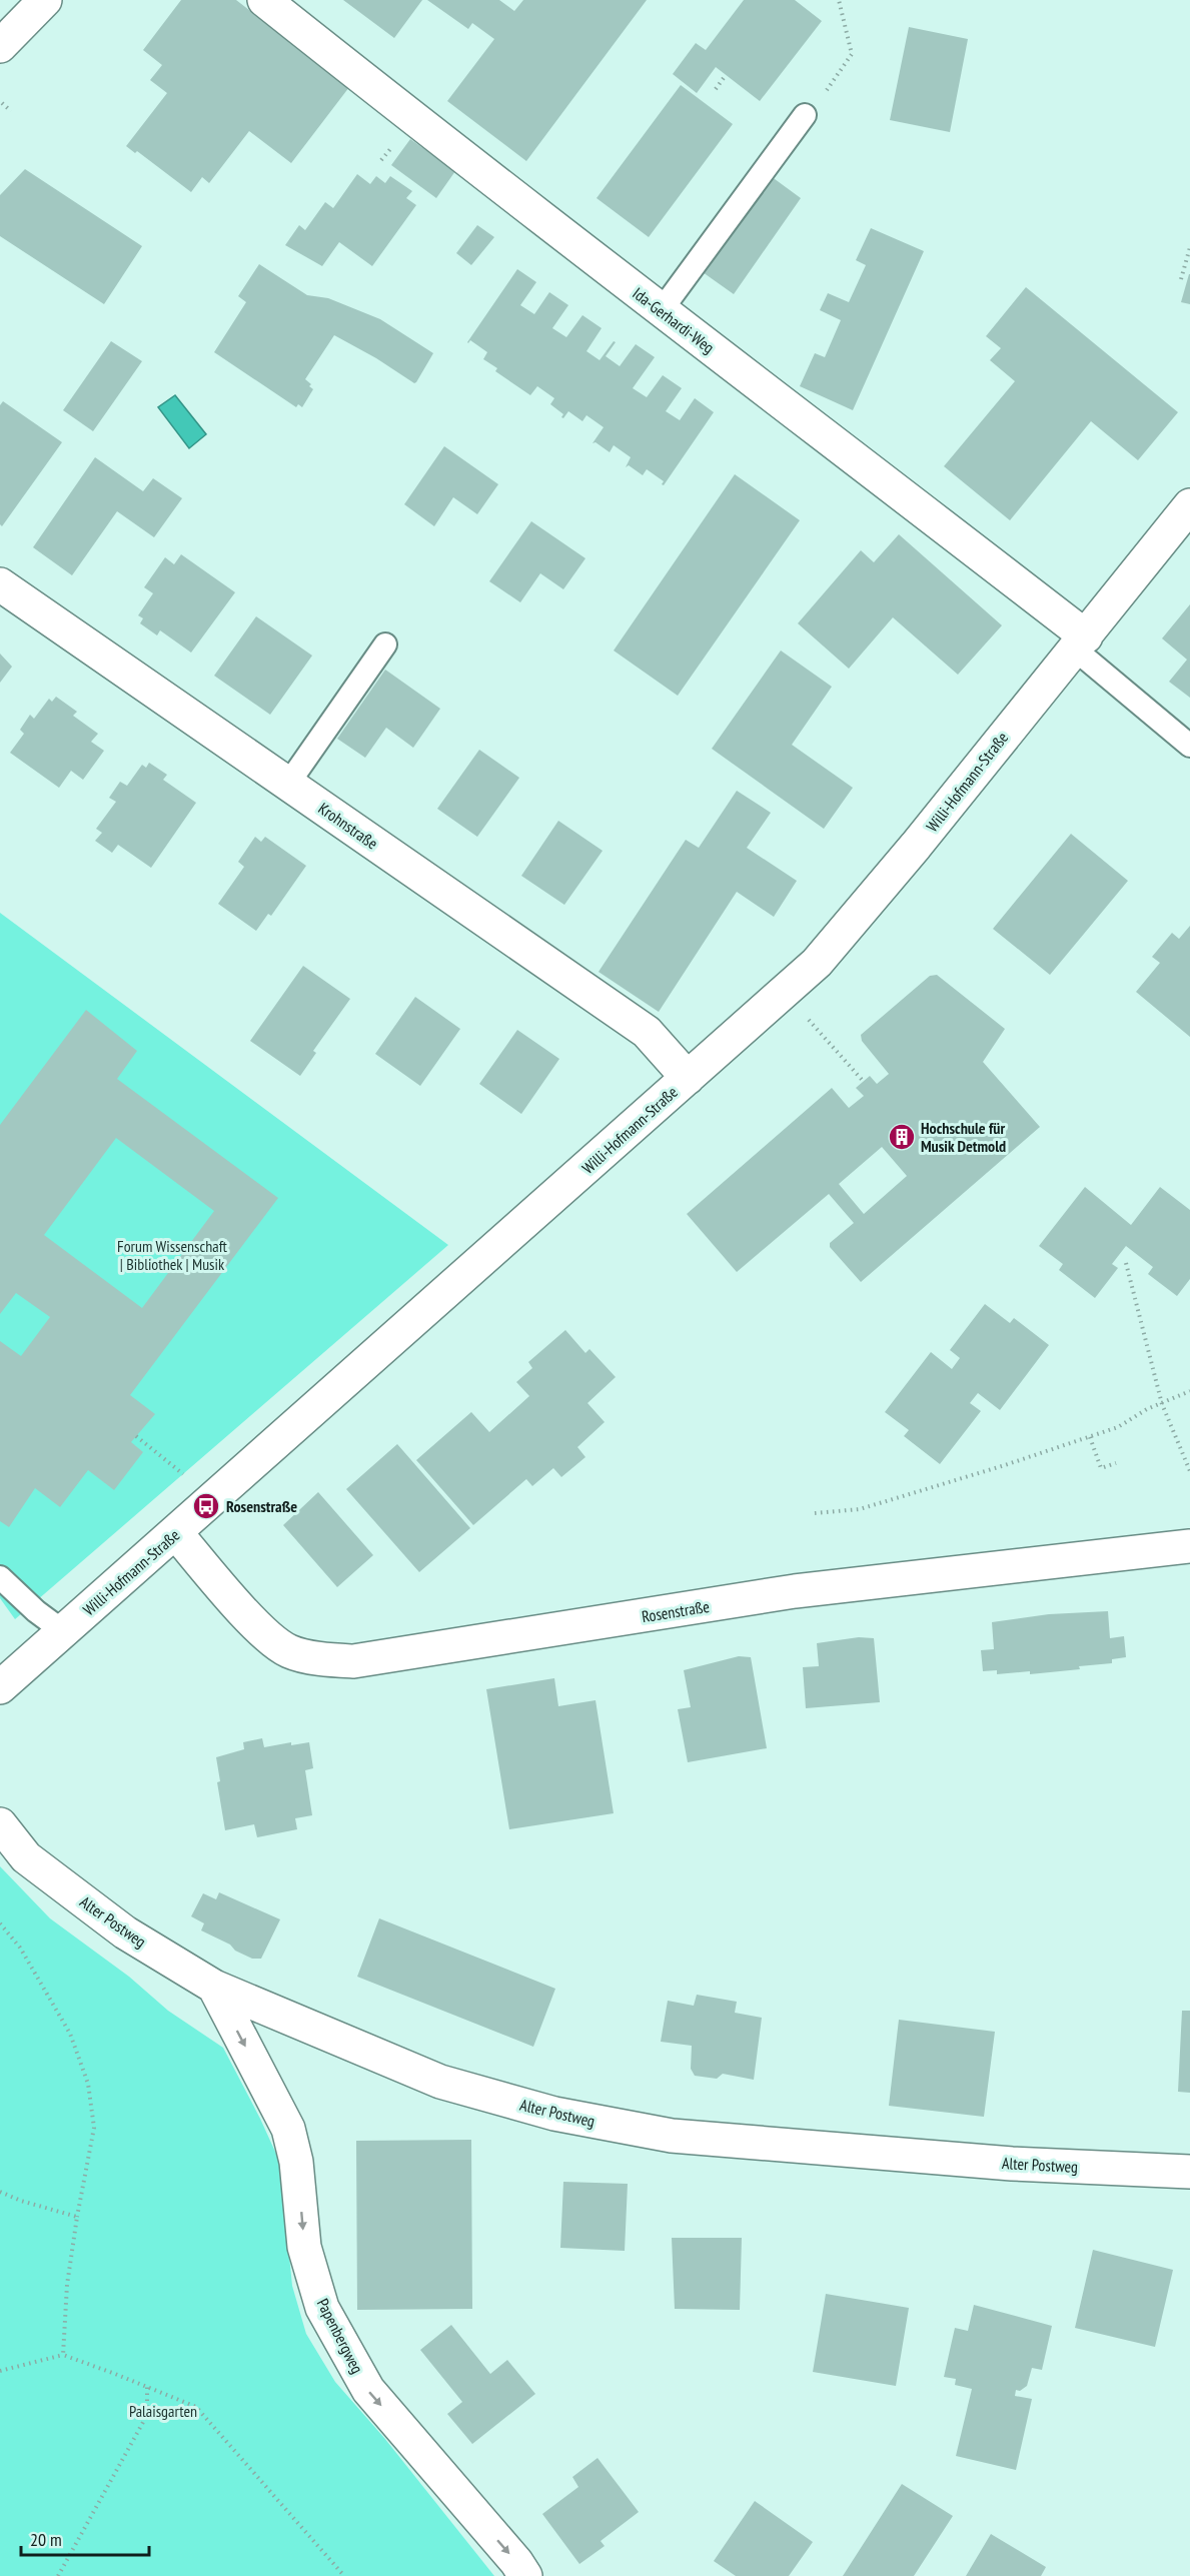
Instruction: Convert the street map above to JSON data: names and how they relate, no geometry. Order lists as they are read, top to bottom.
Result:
{
  "streets": {
    "street": [
      "Ida-Gerhardi-Weg",
      "Willi-Hofmann-Straße",
      "Krohnstraße",
      "Rosenstraße",
      "Alter Postweg",
      "Papenbergweg"
    ]
  },
  "crossings": [
    ["Ida-Gerhardi-Weg", "Willi-Hofmann-Straße"],
    ["Willi-Hofmann-Straße", "Krohnstraße"],
    ["Willi-Hofmann-Straße", "Rosenstraße"],
    ["Alter Postweg", "Papenbergweg"]
  ],
  "one_way": ["Papenbergweg"],
  "parks": ["Forum Wissenschaft | Bibliothek | Musik", "Palaisgarten"],
  "places": {
    "building": ["Hochschule für Musik Detmold"],
    "bus stop": ["Rosenstraße"]
  },
  "scale_bar": "20 m"
}
